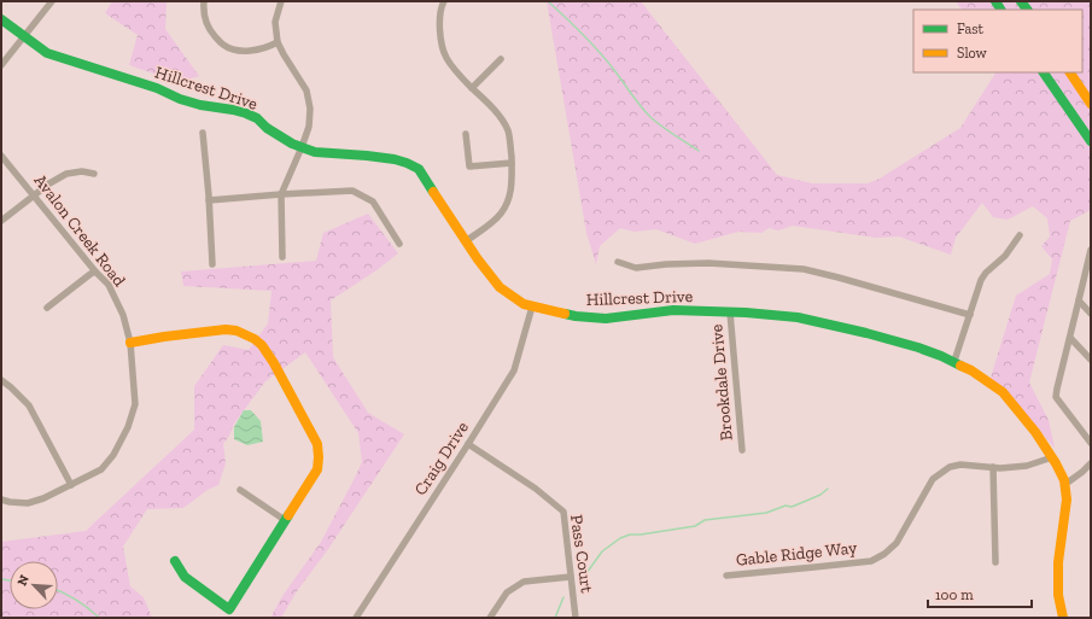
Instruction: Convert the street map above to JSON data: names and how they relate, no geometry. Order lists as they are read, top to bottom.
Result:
{
  "streets": {
    "street": [
      "Hillcrest Drive",
      "Avalon Creek Road",
      "Brookdale Drive",
      "Craig Drive",
      "Pass Court",
      "Gable Ridge Way"
    ]
  },
  "crossings": [
    ["Hillcrest Drive", "Brookdale Drive"],
    ["Hillcrest Drive", "Craig Drive"],
    ["Hillcrest Drive", "Gable Ridge Way"],
    ["Craig Drive", "Pass Court"]
  ],
  "legend": ["Fast", "Slow"],
  "scale_bar": "100 m",
  "north": "top left"
}
